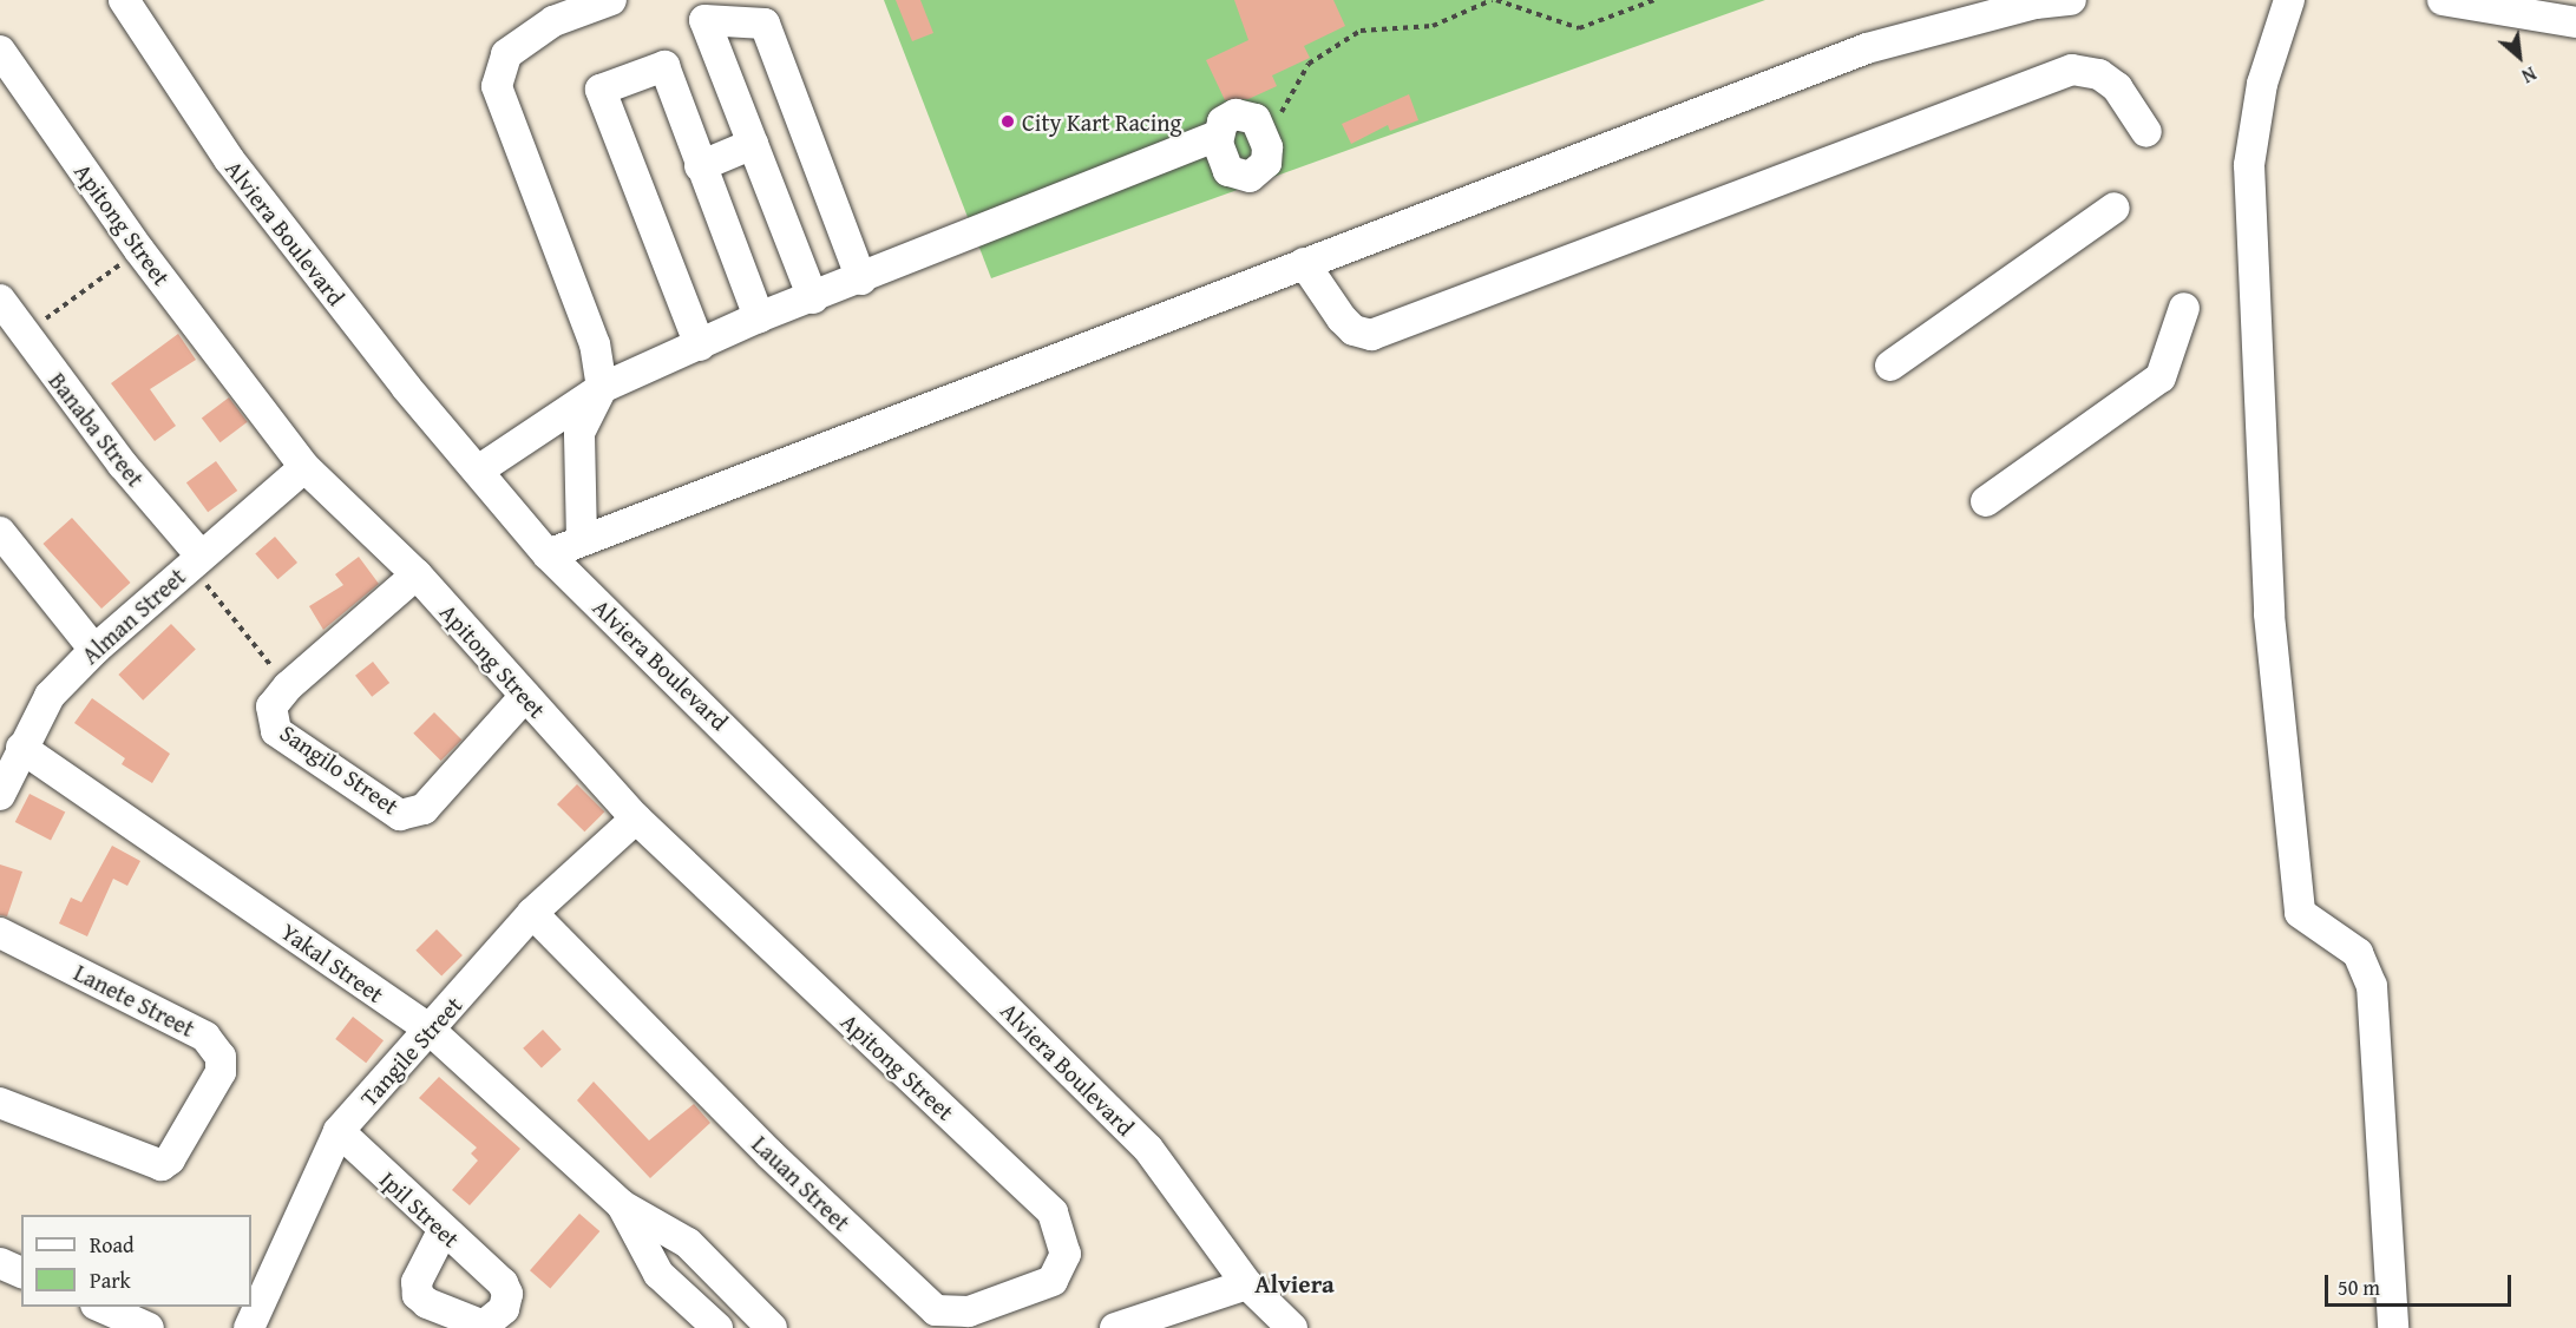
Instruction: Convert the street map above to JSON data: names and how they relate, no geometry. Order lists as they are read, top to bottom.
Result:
{
  "streets": {
    "street": [
      "Apitong Street",
      "Alviera Boulevard",
      "Banaba Street",
      "Alman Street",
      "Sangilo Street",
      "Yakal Street",
      "Lanete Street",
      "Tangile Street",
      "Lauan Street",
      "Ipil Street"
    ]
  },
  "crossings": [
    ["Apitong Street", "Alman Street"],
    ["Apitong Street", "Sangilo Street"],
    ["Apitong Street", "Tangile Street"],
    ["Apitong Street", "Lauan Street"],
    ["Banaba Street", "Alman Street"],
    ["Alman Street", "Yakal Street"],
    ["Yakal Street", "Tangile Street"],
    ["Tangile Street", "Lauan Street"],
    ["Tangile Street", "Ipil Street"]
  ],
  "districts": ["Alviera"],
  "places": ["City Kart Racing"],
  "legend": ["Road", "Park"],
  "scale_bar": "50 m",
  "north": "bottom right"
}
